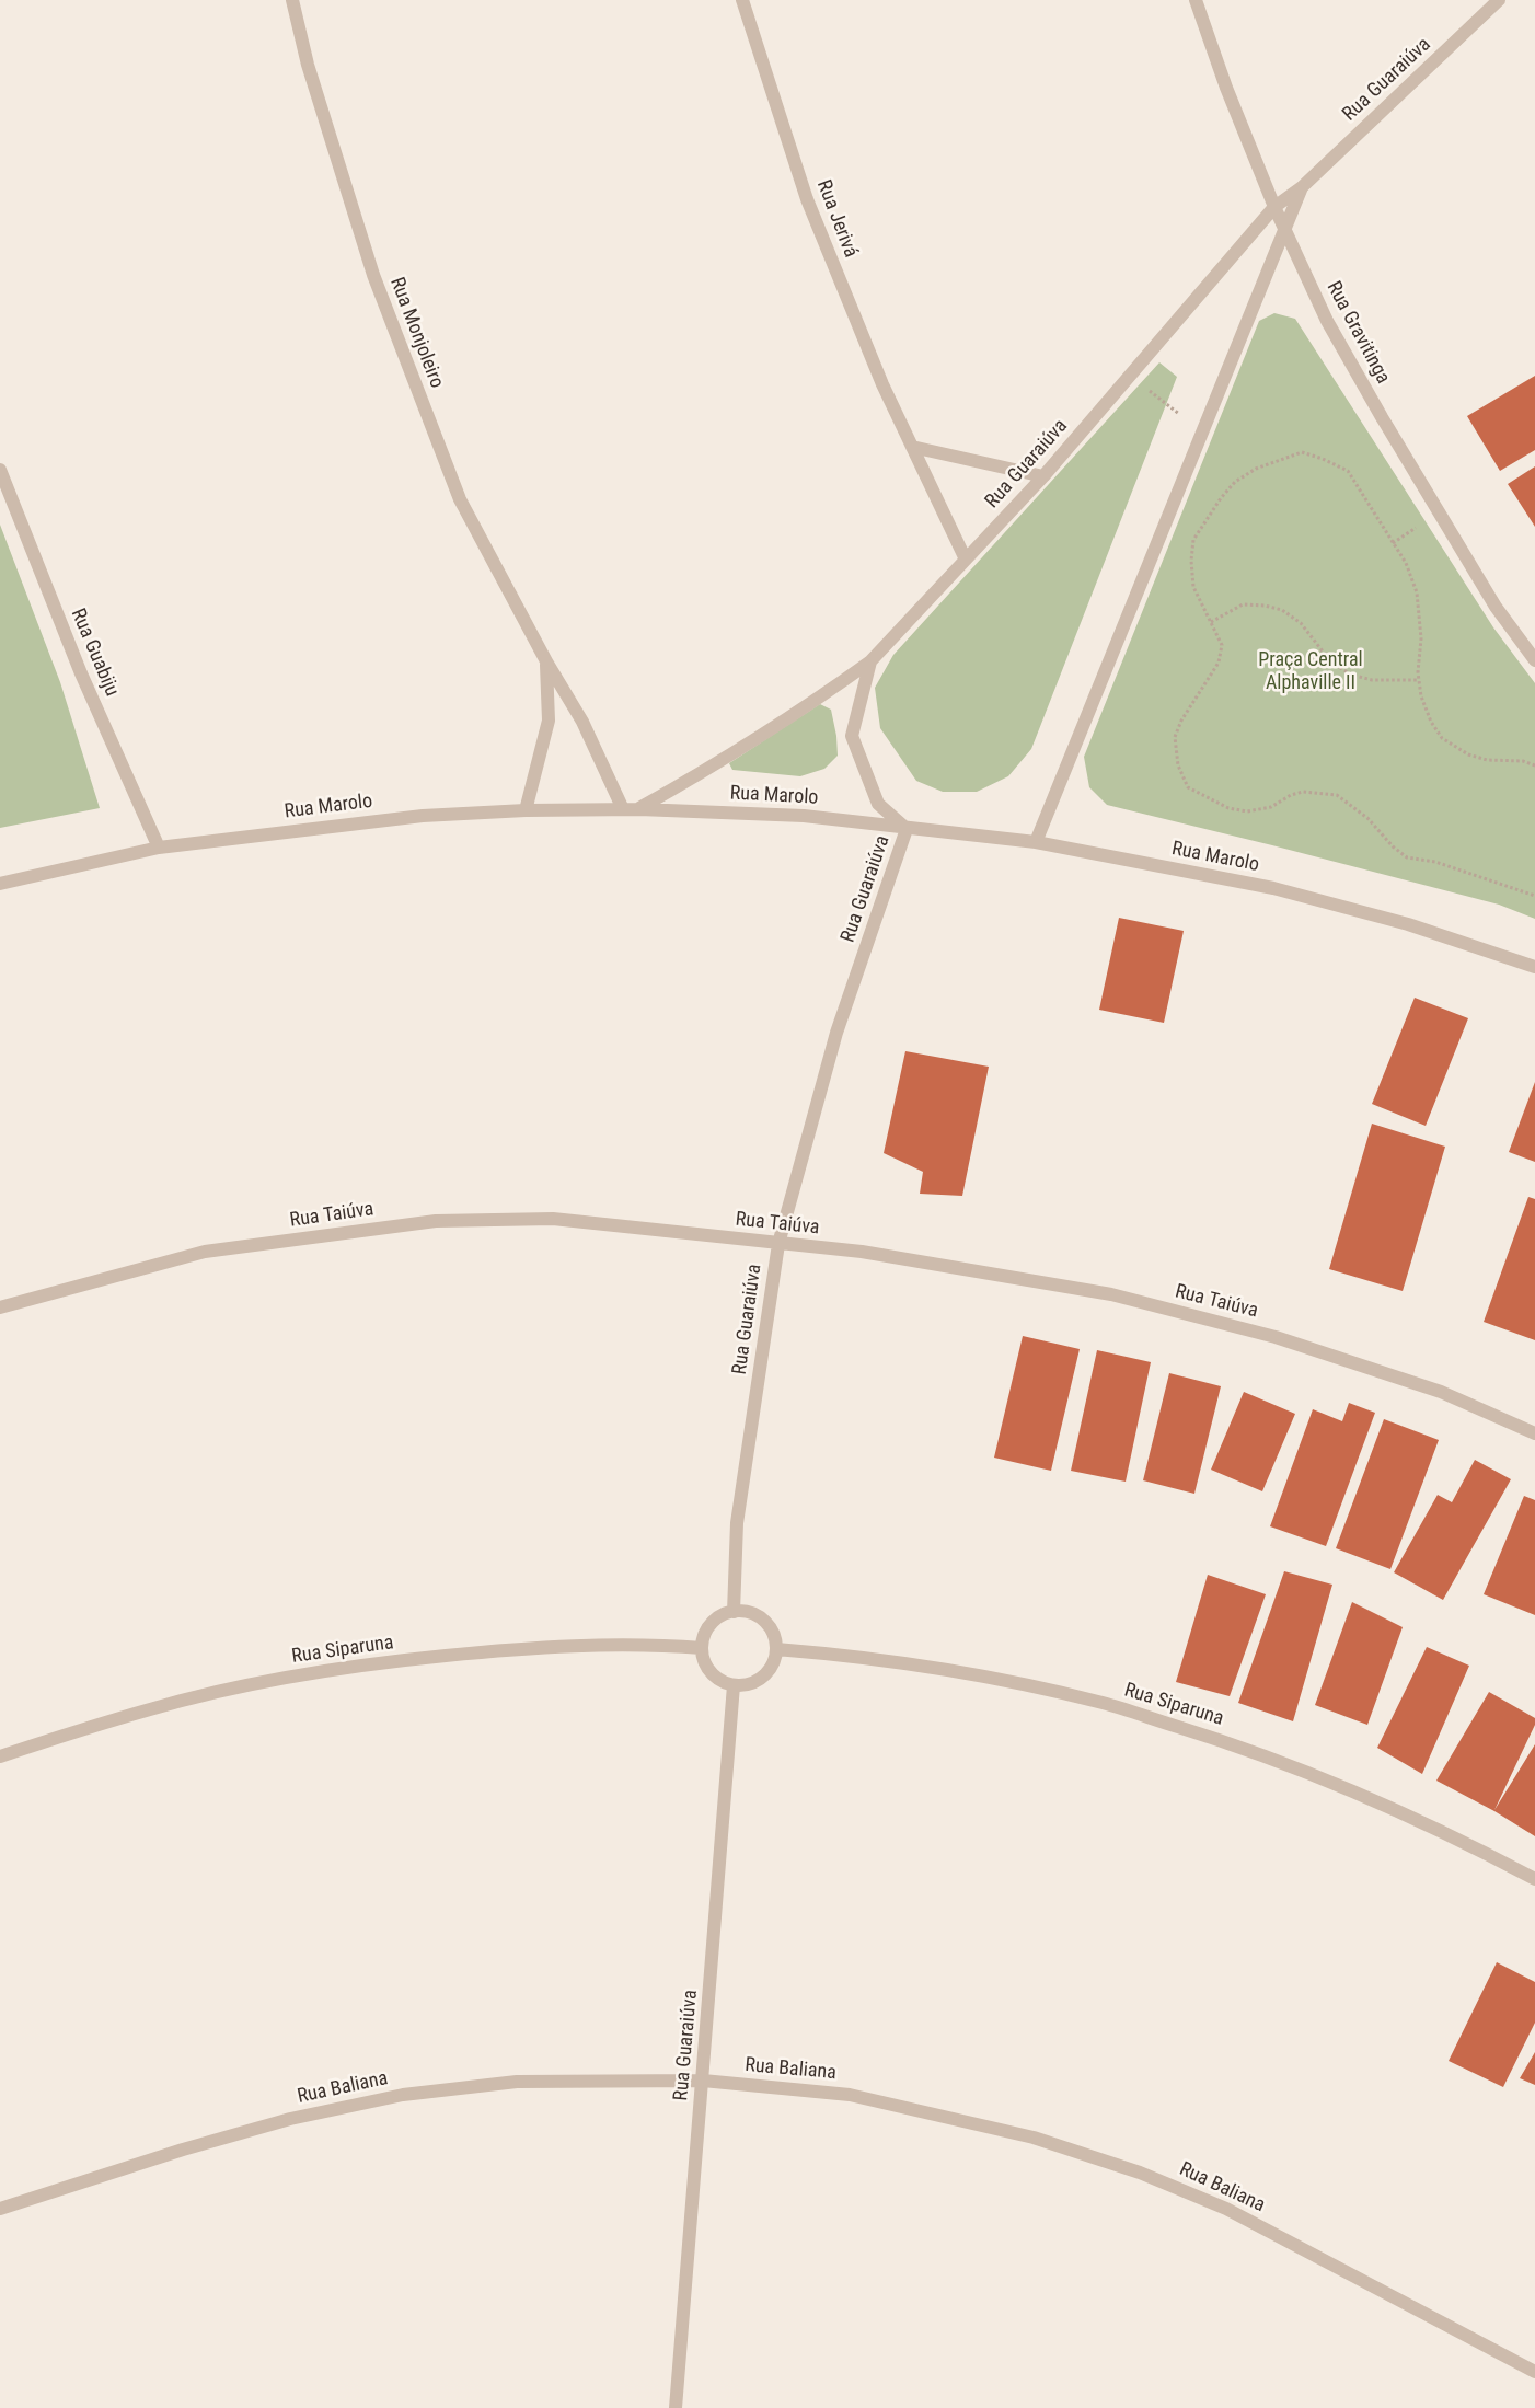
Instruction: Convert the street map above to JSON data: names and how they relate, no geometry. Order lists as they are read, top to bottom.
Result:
{
  "streets": {
    "street": [
      "Rua Guaraiúva",
      "Rua Jerivá",
      "Rua Monjoleiro",
      "Rua Gravitinga",
      "Rua Guabiju",
      "Rua Marolo",
      "Rua Taiúva",
      "Rua Siparuna",
      "Rua Baliana"
    ]
  },
  "crossings": [
    ["Rua Guaraiúva", "Rua Jerivá"],
    ["Rua Guaraiúva", "Rua Gravitinga"],
    ["Rua Guaraiúva", "Rua Marolo"],
    ["Rua Guaraiúva", "Rua Taiúva"],
    ["Rua Guaraiúva", "Rua Siparuna"],
    ["Rua Guaraiúva", "Rua Baliana"],
    ["Rua Monjoleiro", "Rua Marolo"],
    ["Rua Guabiju", "Rua Marolo"]
  ],
  "parks": ["Praça Central Alphaville II"]
}
